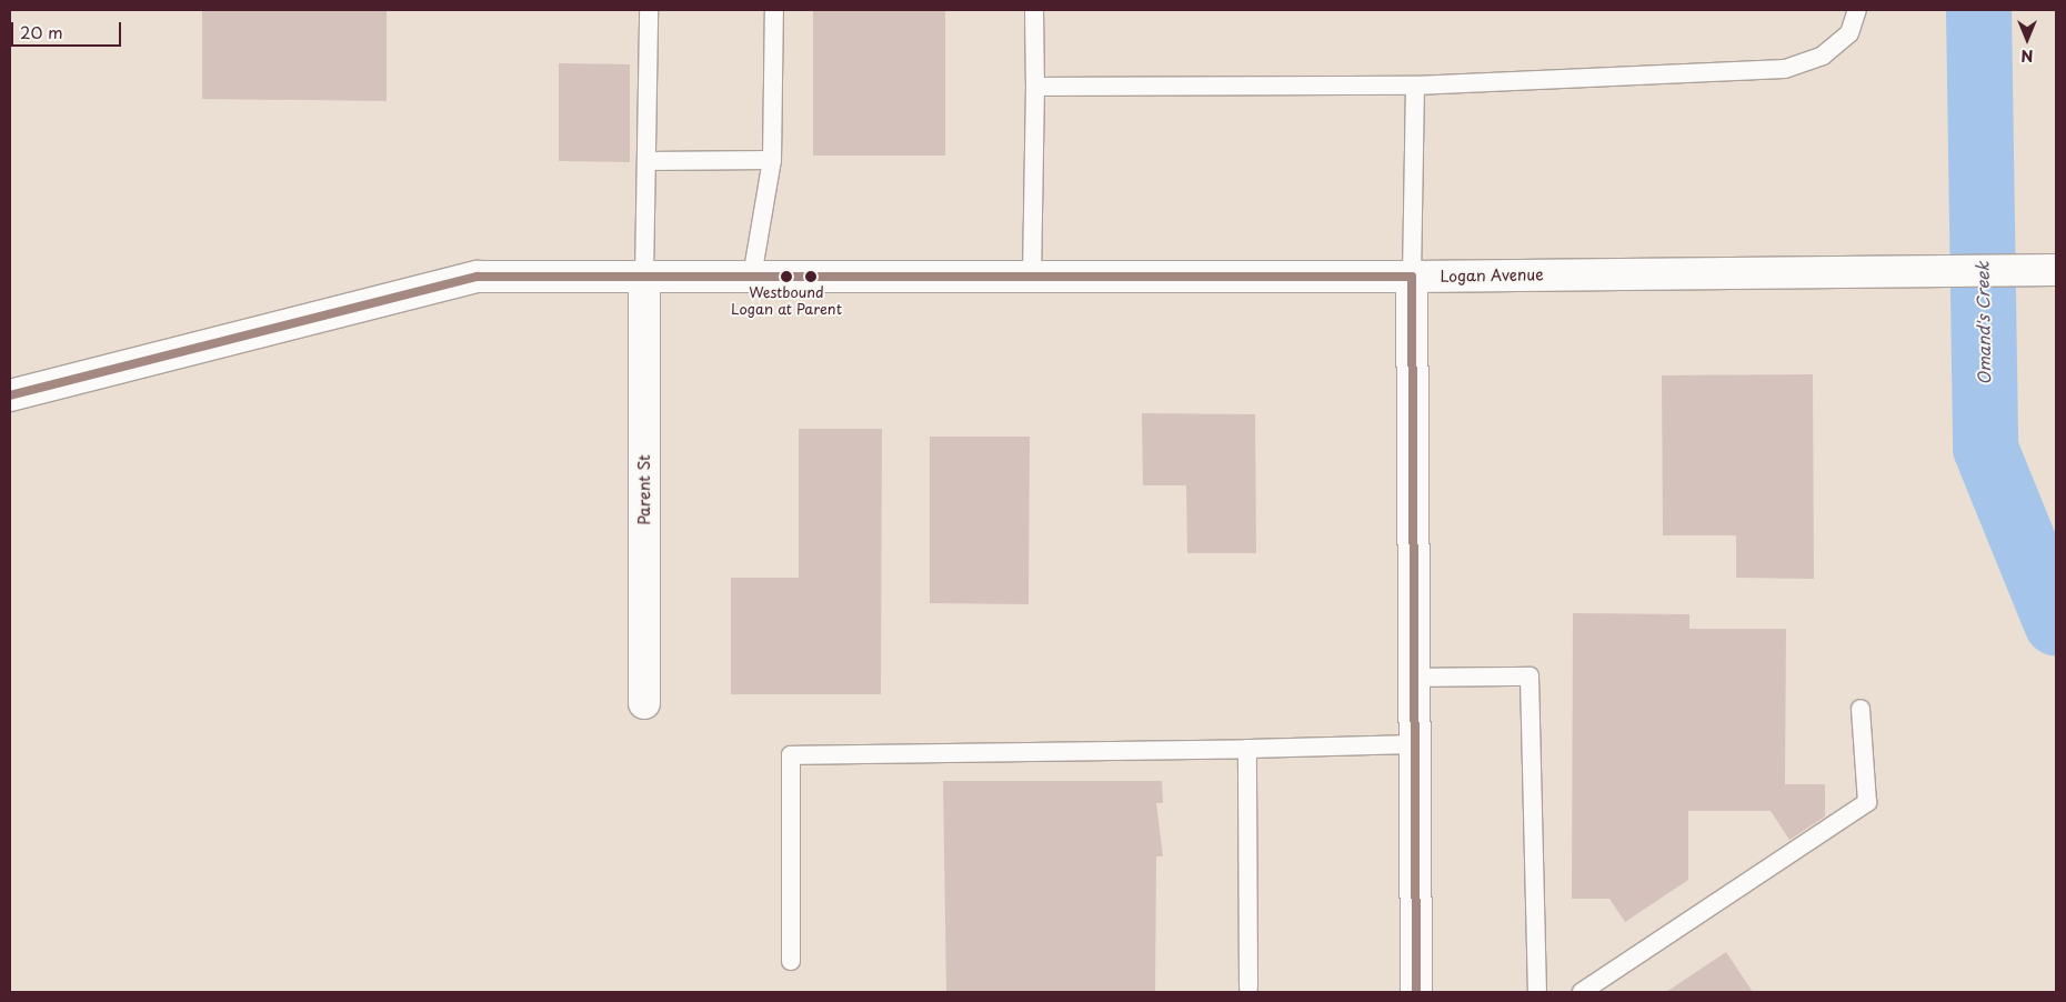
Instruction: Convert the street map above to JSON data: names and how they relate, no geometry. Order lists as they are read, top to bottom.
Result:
{
  "streets": {
    "street": ["Logan Avenue", "Parent St"]
  },
  "crossings": [
    ["Logan Avenue", "Parent St"]
  ],
  "water": ["Omand's Creek"],
  "places": ["Westbound Logan at Parent"],
  "scale_bar": "20 m",
  "north": "bottom"
}
